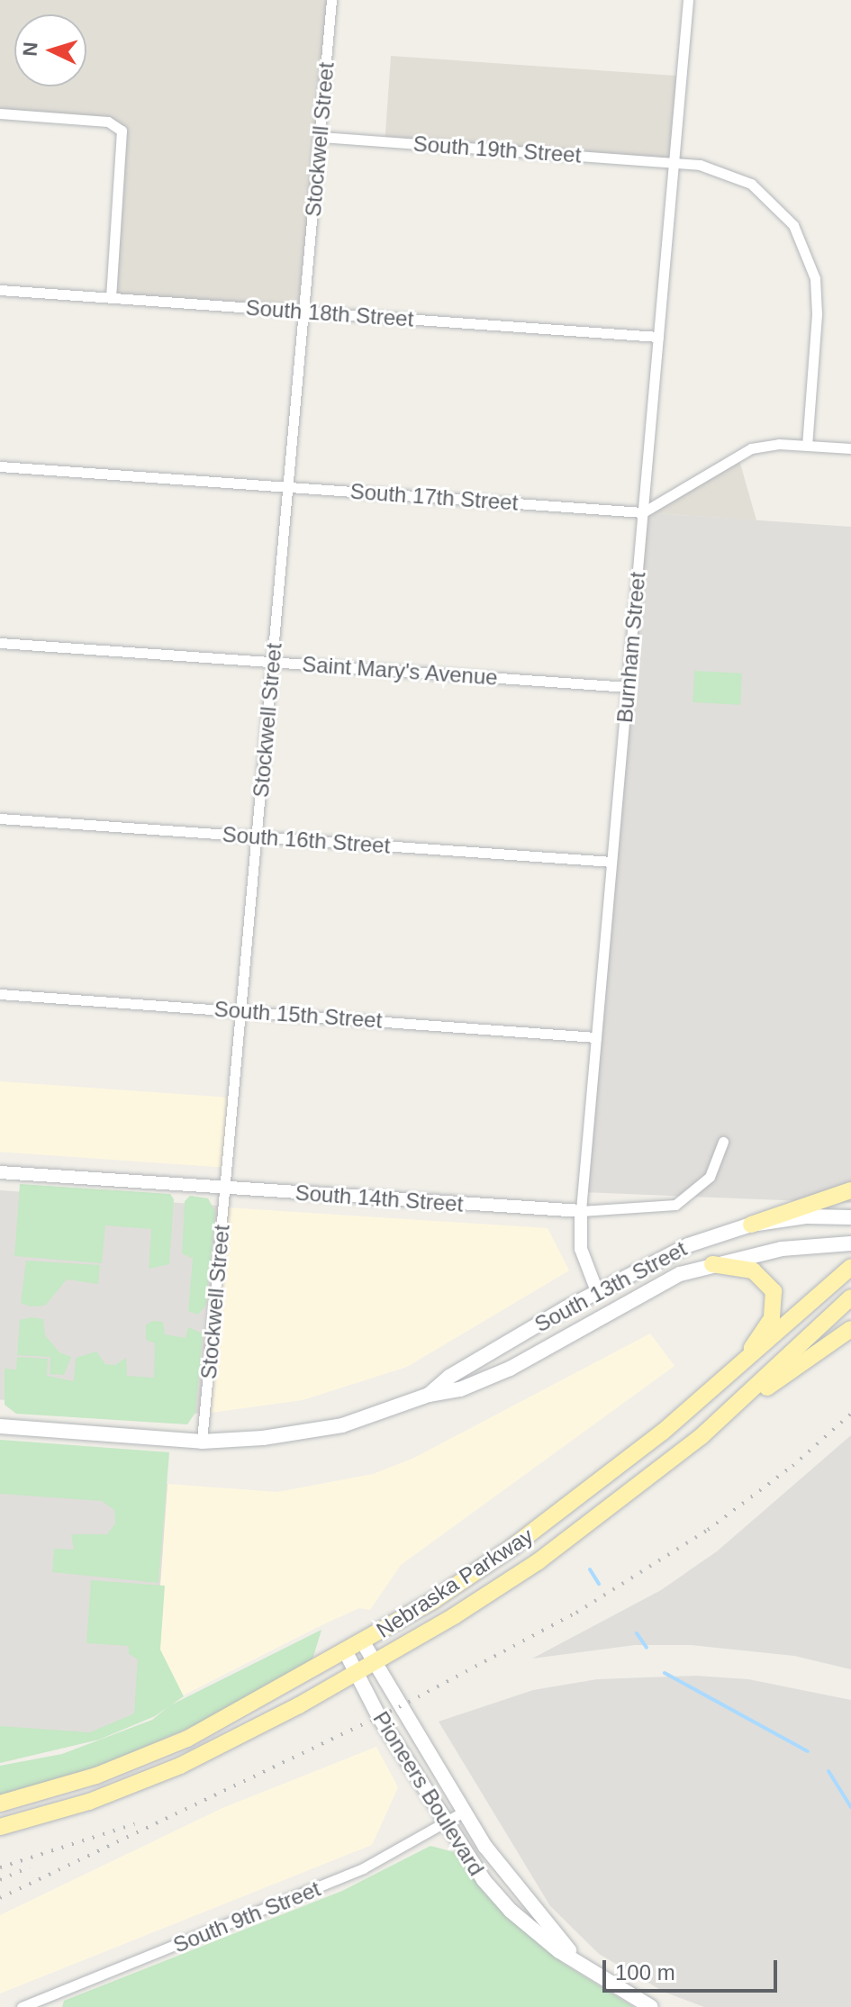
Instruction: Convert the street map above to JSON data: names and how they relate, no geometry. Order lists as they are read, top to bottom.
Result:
{
  "streets": {
    "main road": ["South 13th Street", "Nebraska Parkway", "Pioneers Boulevard"],
    "street": [
      "Stockwell Street",
      "South 19th Street",
      "South 18th Street",
      "South 17th Street",
      "Burnham Street",
      "Saint Mary's Avenue",
      "South 16th Street",
      "South 15th Street",
      "South 14th Street",
      "South 9th Street"
    ]
  },
  "crossings": [
    ["Stockwell Street", "South 19th Street"],
    ["Stockwell Street", "South 18th Street"],
    ["Stockwell Street", "South 17th Street"],
    ["Stockwell Street", "Saint Mary's Avenue"],
    ["Stockwell Street", "South 16th Street"],
    ["Stockwell Street", "South 15th Street"],
    ["Stockwell Street", "South 14th Street"],
    ["Stockwell Street", "South 13th Street"],
    ["South 19th Street", "Burnham Street"],
    ["South 18th Street", "Burnham Street"],
    ["South 17th Street", "Burnham Street"],
    ["Burnham Street", "Saint Mary's Avenue"],
    ["Burnham Street", "South 16th Street"],
    ["Burnham Street", "South 15th Street"],
    ["Burnham Street", "South 14th Street"],
    ["Burnham Street", "South 13th Street"],
    ["Nebraska Parkway", "Pioneers Boulevard"],
    ["Pioneers Boulevard", "South 9th Street"]
  ],
  "scale_bar": "100 m",
  "north": "left"
}
